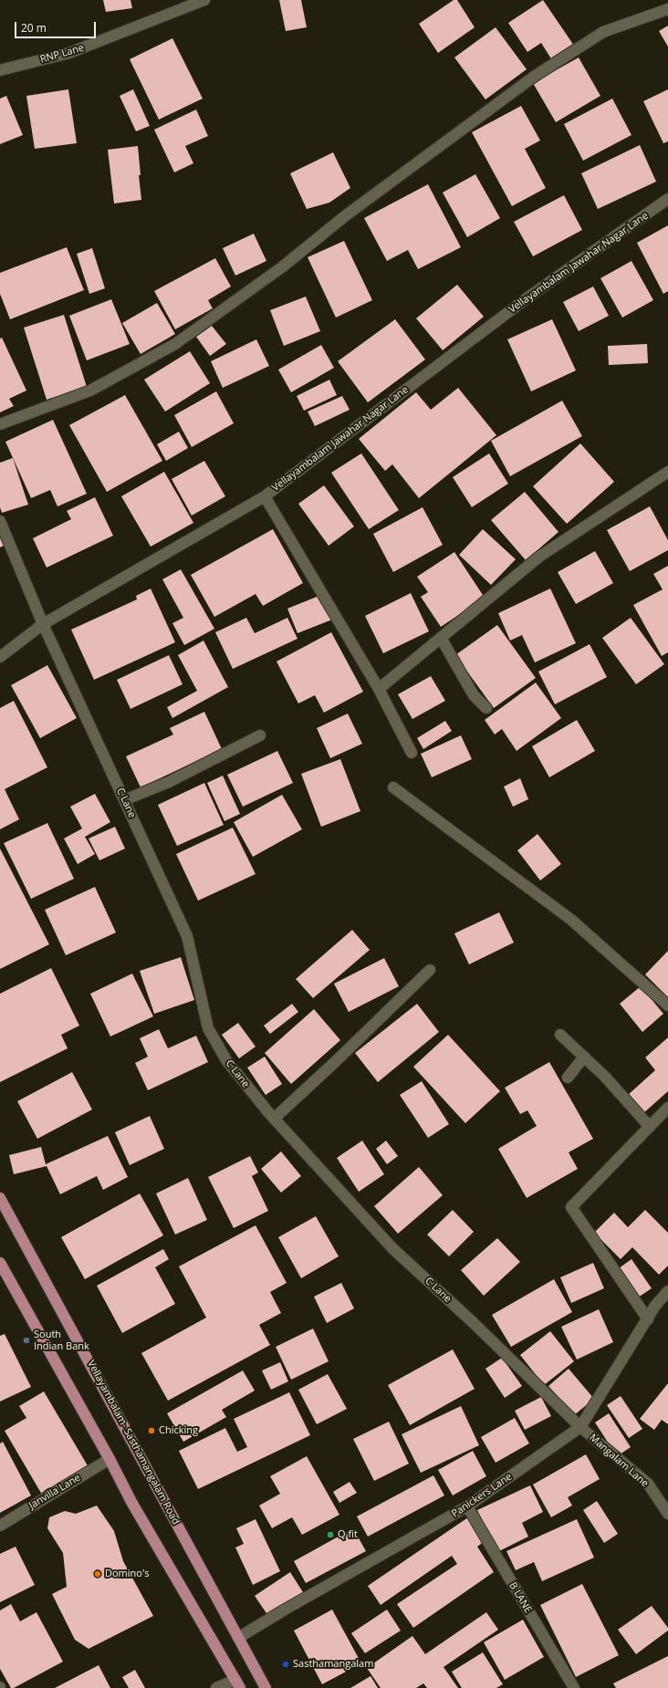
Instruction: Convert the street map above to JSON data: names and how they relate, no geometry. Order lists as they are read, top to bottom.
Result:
{
  "streets": {
    "main road": ["Vellayambalam- Sasthamangalam Road"],
    "street": [
      "RNP Lane",
      "Vellayambalam Jawahar Nagar Lane",
      "C Lane",
      "Mangalam Lane",
      "Janvilla Lane",
      "Panickers Lane",
      "B LANE"
    ]
  },
  "crossings": [
    ["Vellayambalam Jawahar Nagar Lane", "C Lane"],
    ["C Lane", "Mangalam Lane"],
    ["C Lane", "Panickers Lane"],
    ["Vellayambalam- Sasthamangalam Road", "Panickers Lane"],
    ["Mangalam Lane", "Panickers Lane"],
    ["Panickers Lane", "B LANE"]
  ],
  "places": [
    "South Indian Bank",
    "Chicking",
    "Q fit",
    "Domino's",
    "Sasthamangalam"
  ],
  "scale_bar": "20 m"
}
